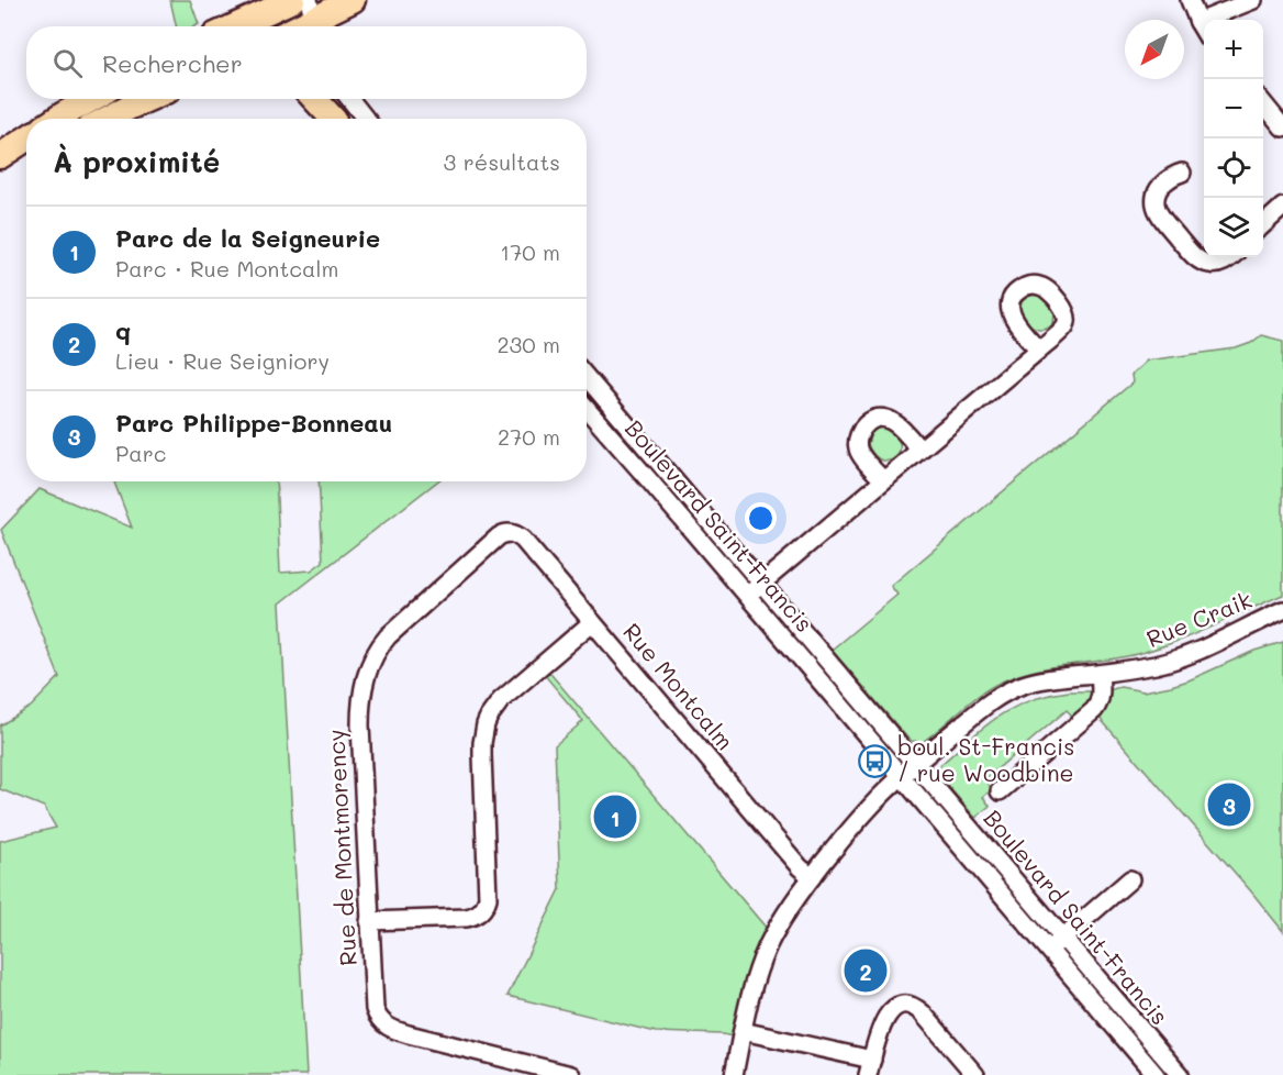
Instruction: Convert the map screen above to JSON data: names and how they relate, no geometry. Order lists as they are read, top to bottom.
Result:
{
  "streets": {
    "street": [
      "Boulevard Saint-Francis",
      "Rue Craik",
      "Rue Montcalm",
      "Rue de Montmorency"
    ]
  },
  "crossings": [
    ["Boulevard Saint-Francis", "Rue Craik"],
    ["Rue Craik", "Rue Montcalm"],
    ["Rue Montcalm", "Rue de Montmorency"]
  ],
  "places": {
    "bus stop": ["boul. St-Francis / rue Woodbine"]
  },
  "north": "bottom left",
  "page": {
    "map_buttons": ["+", "−"],
    "search": "Rechercher",
    "heading": ["À proximité", "3 résultats"],
    "list": [
      {
        "mark": "1",
        "name": "Parc de la Seigneurie",
        "note": "Parc · Rue Montcalm",
        "value": "170 m"
      },
      {
        "mark": "2",
        "name": "q",
        "note": "Lieu · Rue Seigniory",
        "value": "230 m"
      },
      {
        "mark": "3",
        "name": "Parc Philippe-Bonneau",
        "note": "Parc",
        "value": "270 m"
      }
    ],
    "pins": ["3", "1", "2"]
  }
}
